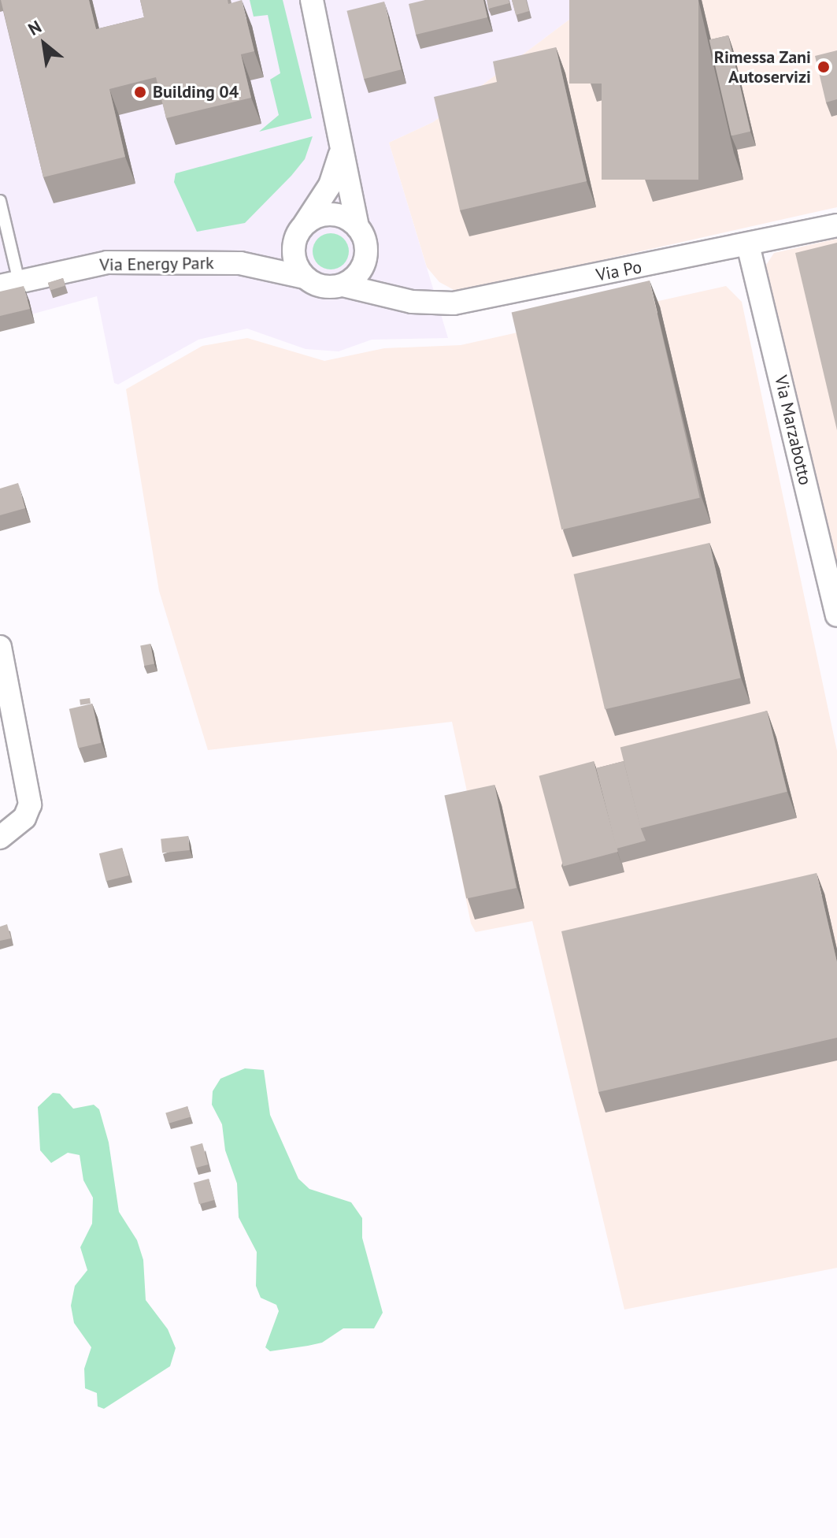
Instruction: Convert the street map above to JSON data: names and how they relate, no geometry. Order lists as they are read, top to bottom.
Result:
{
  "streets": {
    "street": ["Via Energy Park", "Via Po", "Via Marzabotto"]
  },
  "crossings": [
    ["Via Energy Park", "Via Po"],
    ["Via Po", "Via Marzabotto"]
  ],
  "places": ["Rimessa Zani Autoservizi", "Building 04"],
  "north": "top left"
}
